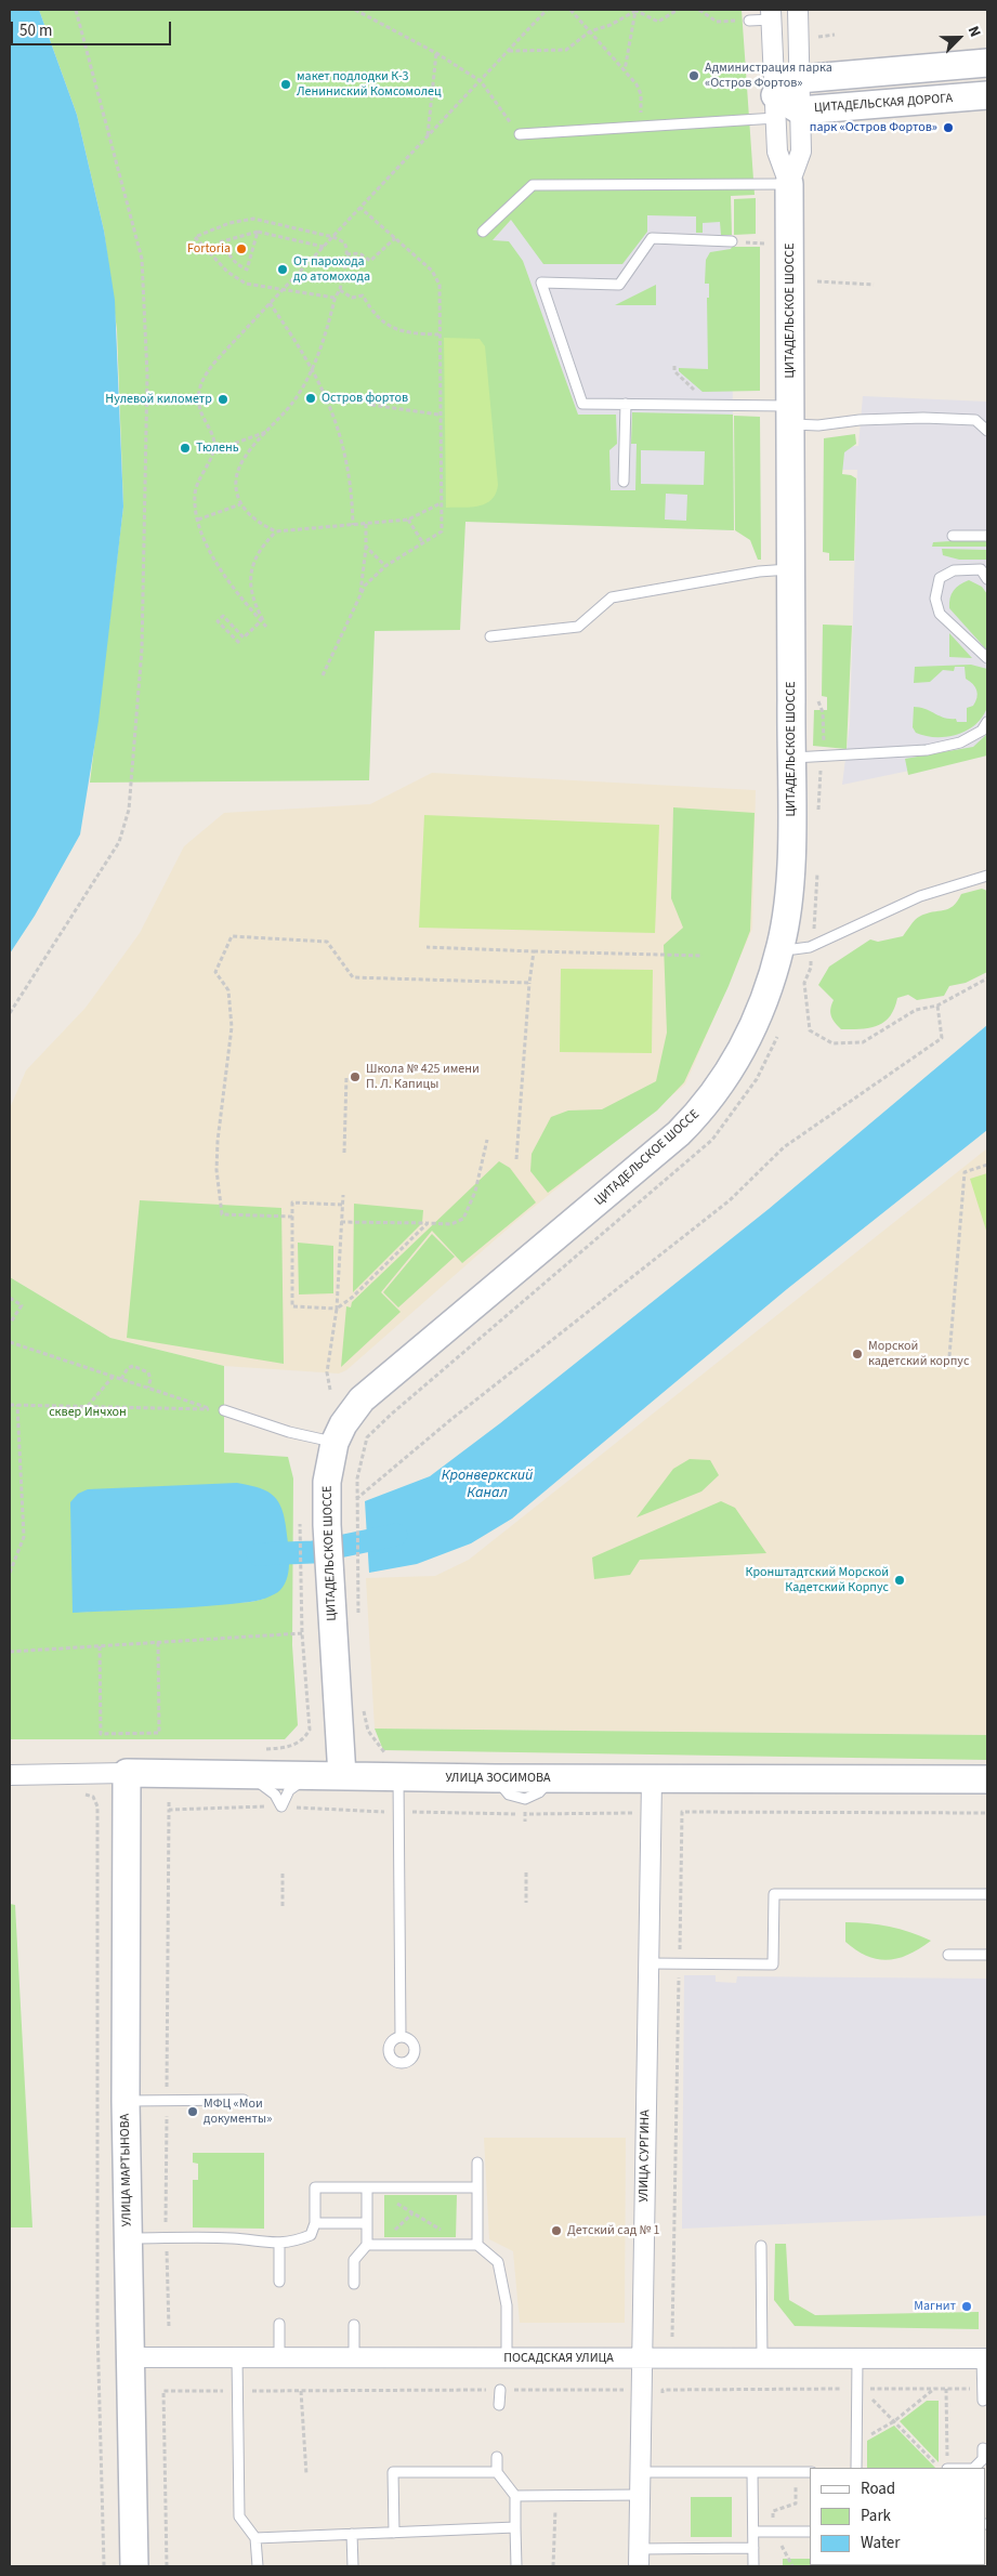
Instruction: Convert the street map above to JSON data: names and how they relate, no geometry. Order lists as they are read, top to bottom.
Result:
{
  "streets": {
    "street": [
      "ЦИТАДЕЛЬСКАЯ ДОРОГА",
      "ЦИТАДЕЛЬСКОЕ ШОССЕ",
      "УЛИЦА ЗОСИМОВА",
      "УЛИЦА СУРГИНА",
      "УЛИЦА МАРТЫНОВА",
      "ПОСАДСКАЯ УЛИЦА"
    ]
  },
  "crossings": [
    ["ЦИТАДЕЛЬСКАЯ ДОРОГА", "ЦИТАДЕЛЬСКОЕ ШОССЕ"],
    ["ЦИТАДЕЛЬСКОЕ ШОССЕ", "УЛИЦА ЗОСИМОВА"],
    ["УЛИЦА ЗОСИМОВА", "УЛИЦА СУРГИНА"],
    ["УЛИЦА ЗОСИМОВА", "УЛИЦА МАРТЫНОВА"],
    ["УЛИЦА СУРГИНА", "ПОСАДСКАЯ УЛИЦА"],
    ["УЛИЦА МАРТЫНОВА", "ПОСАДСКАЯ УЛИЦА"]
  ],
  "water": ["Кронверкский Канал"],
  "parks": ["сквер Инчхон"],
  "places": [
    "Администрация парка «Остров Фортов»",
    "макет подлодки К-3 Лениниский Комсомолец",
    "парк «Остров Фортов»",
    "Fortoria",
    "От парохода до атомохода",
    "Остров фортов",
    "Нулевой километр",
    "Тюлень",
    "Школа № 425 имени П. Л. Капицы",
    "Морской кадетский корпус",
    "Кронштадтский Морской Кадетский Корпус",
    "МФЦ «Мои документы»",
    "Детский сад № 1",
    "Магнит"
  ],
  "legend": ["Road", "Park", "Water"],
  "scale_bar": "50 m",
  "north": "top right"
}
